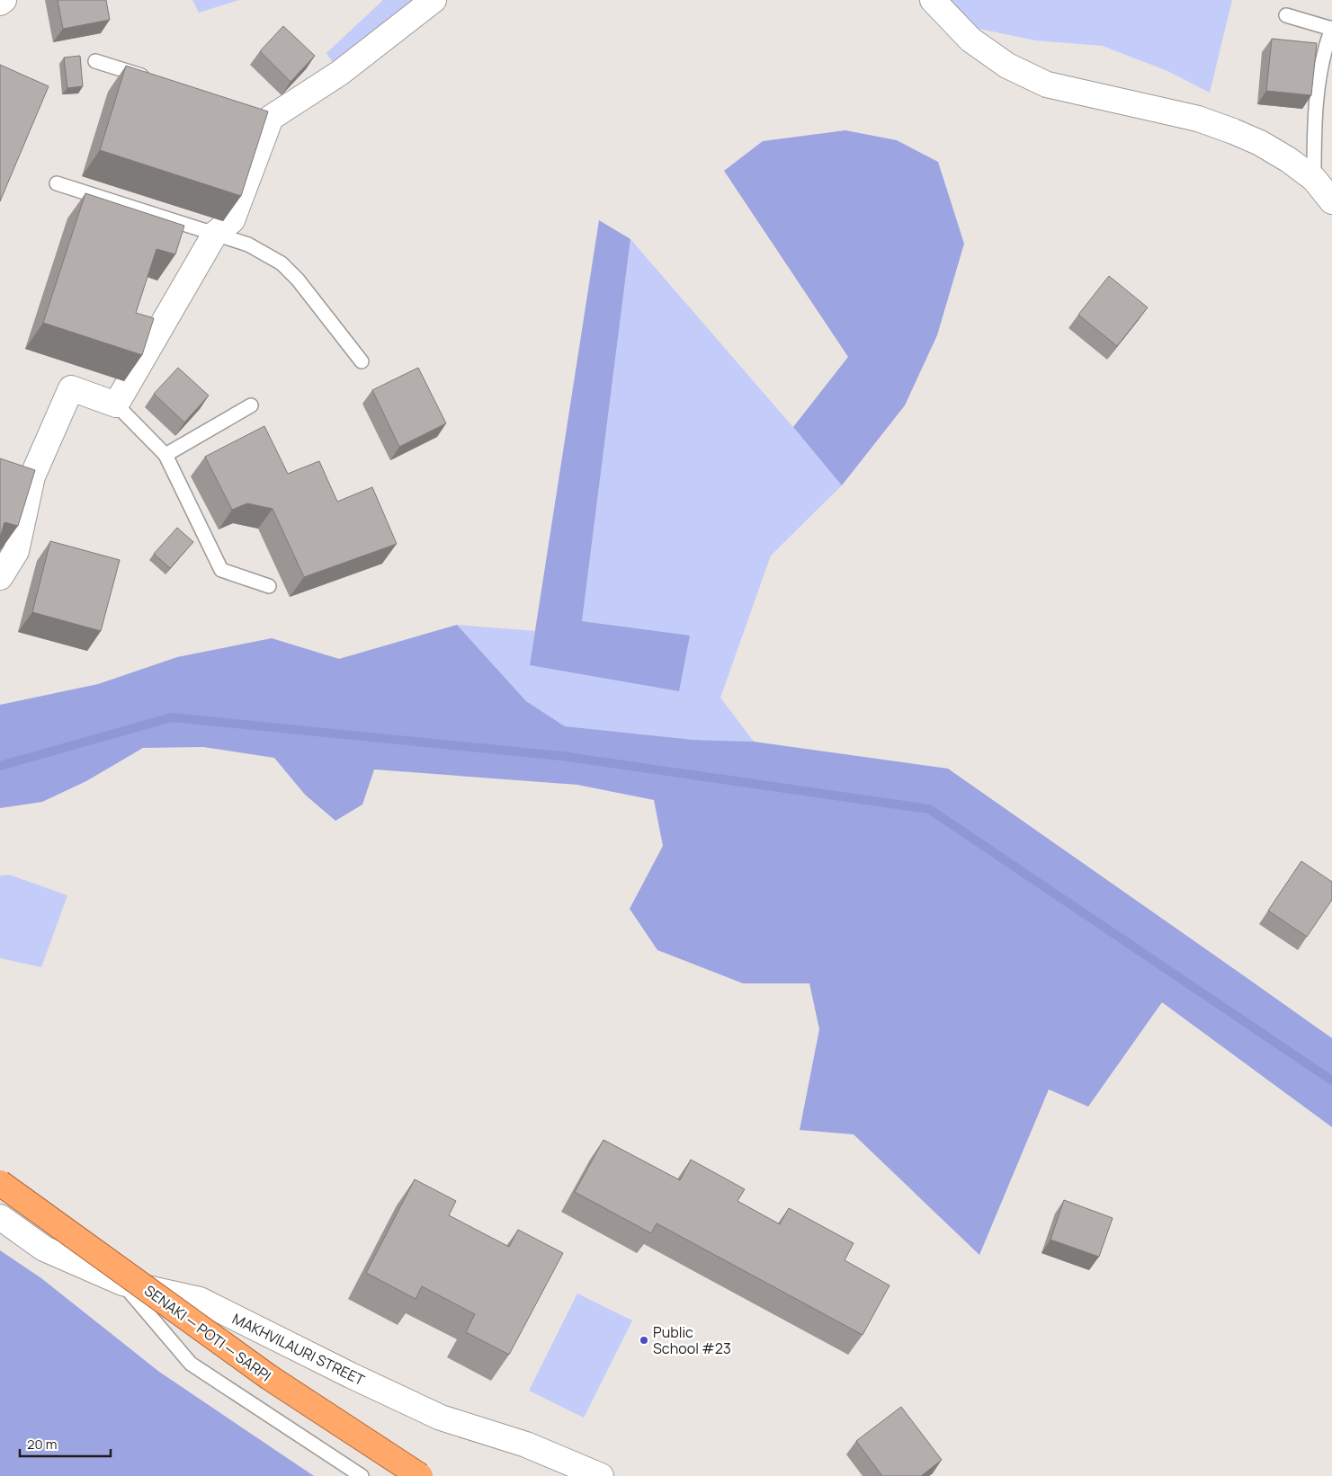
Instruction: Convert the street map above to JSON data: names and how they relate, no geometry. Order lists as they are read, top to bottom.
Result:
{
  "streets": {
    "highway": ["SENAKI — POTI — SARPI"],
    "street": ["MAKHVILAURI STREET"]
  },
  "places": ["Public School #23"],
  "scale_bar": "20 m"
}
